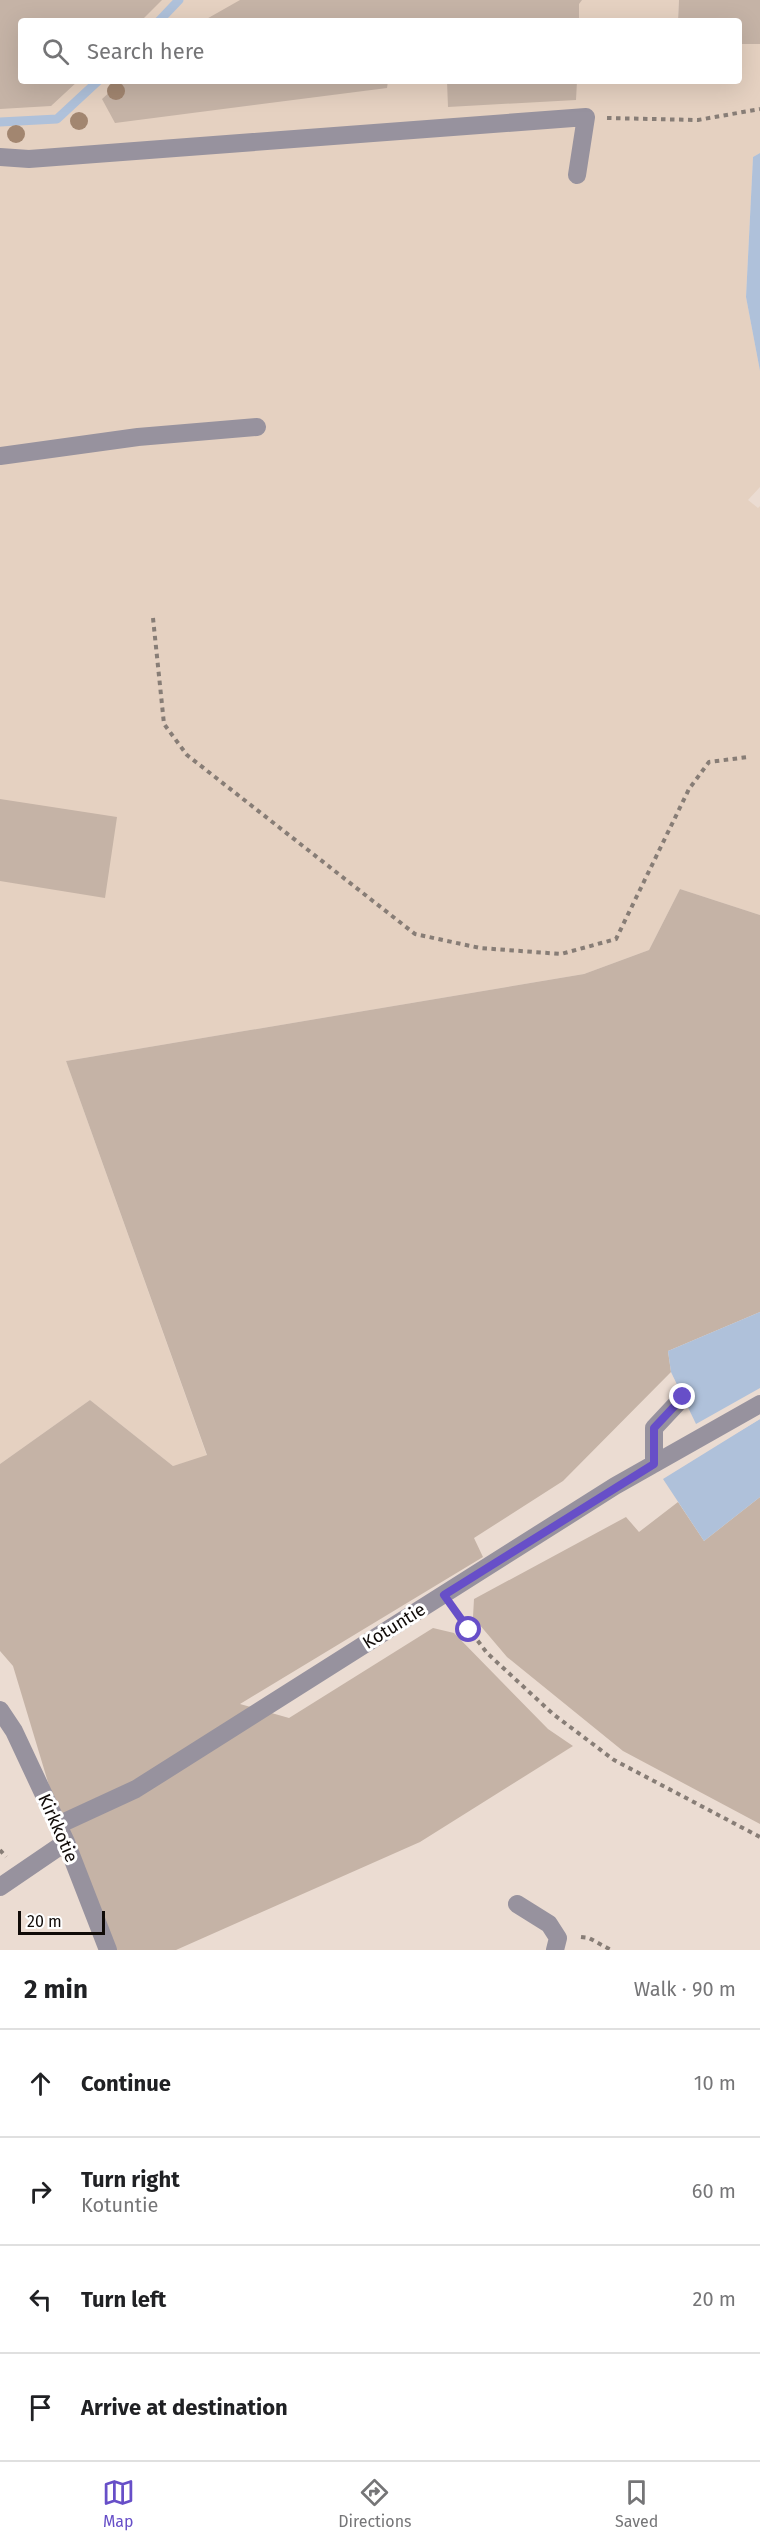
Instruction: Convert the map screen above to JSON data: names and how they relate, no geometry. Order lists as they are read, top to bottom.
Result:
{
  "streets": {
    "street": ["Kotuntie", "Kirkkotie"]
  },
  "crossings": [
    ["Kotuntie", "Kirkkotie"]
  ],
  "scale_bar": "20 m",
  "page": {
    "search": "Search here",
    "scale": "20 m",
    "heading": ["2 min", "Walk · 90 m"],
    "list": [
      ["Continue", "10 m"],
      ["Turn right", "Kotuntie", "60 m"],
      ["Turn left", "20 m"],
      "Arrive at destination"
    ],
    "nav": ["Map", "Directions", "Saved"]
  }
}
